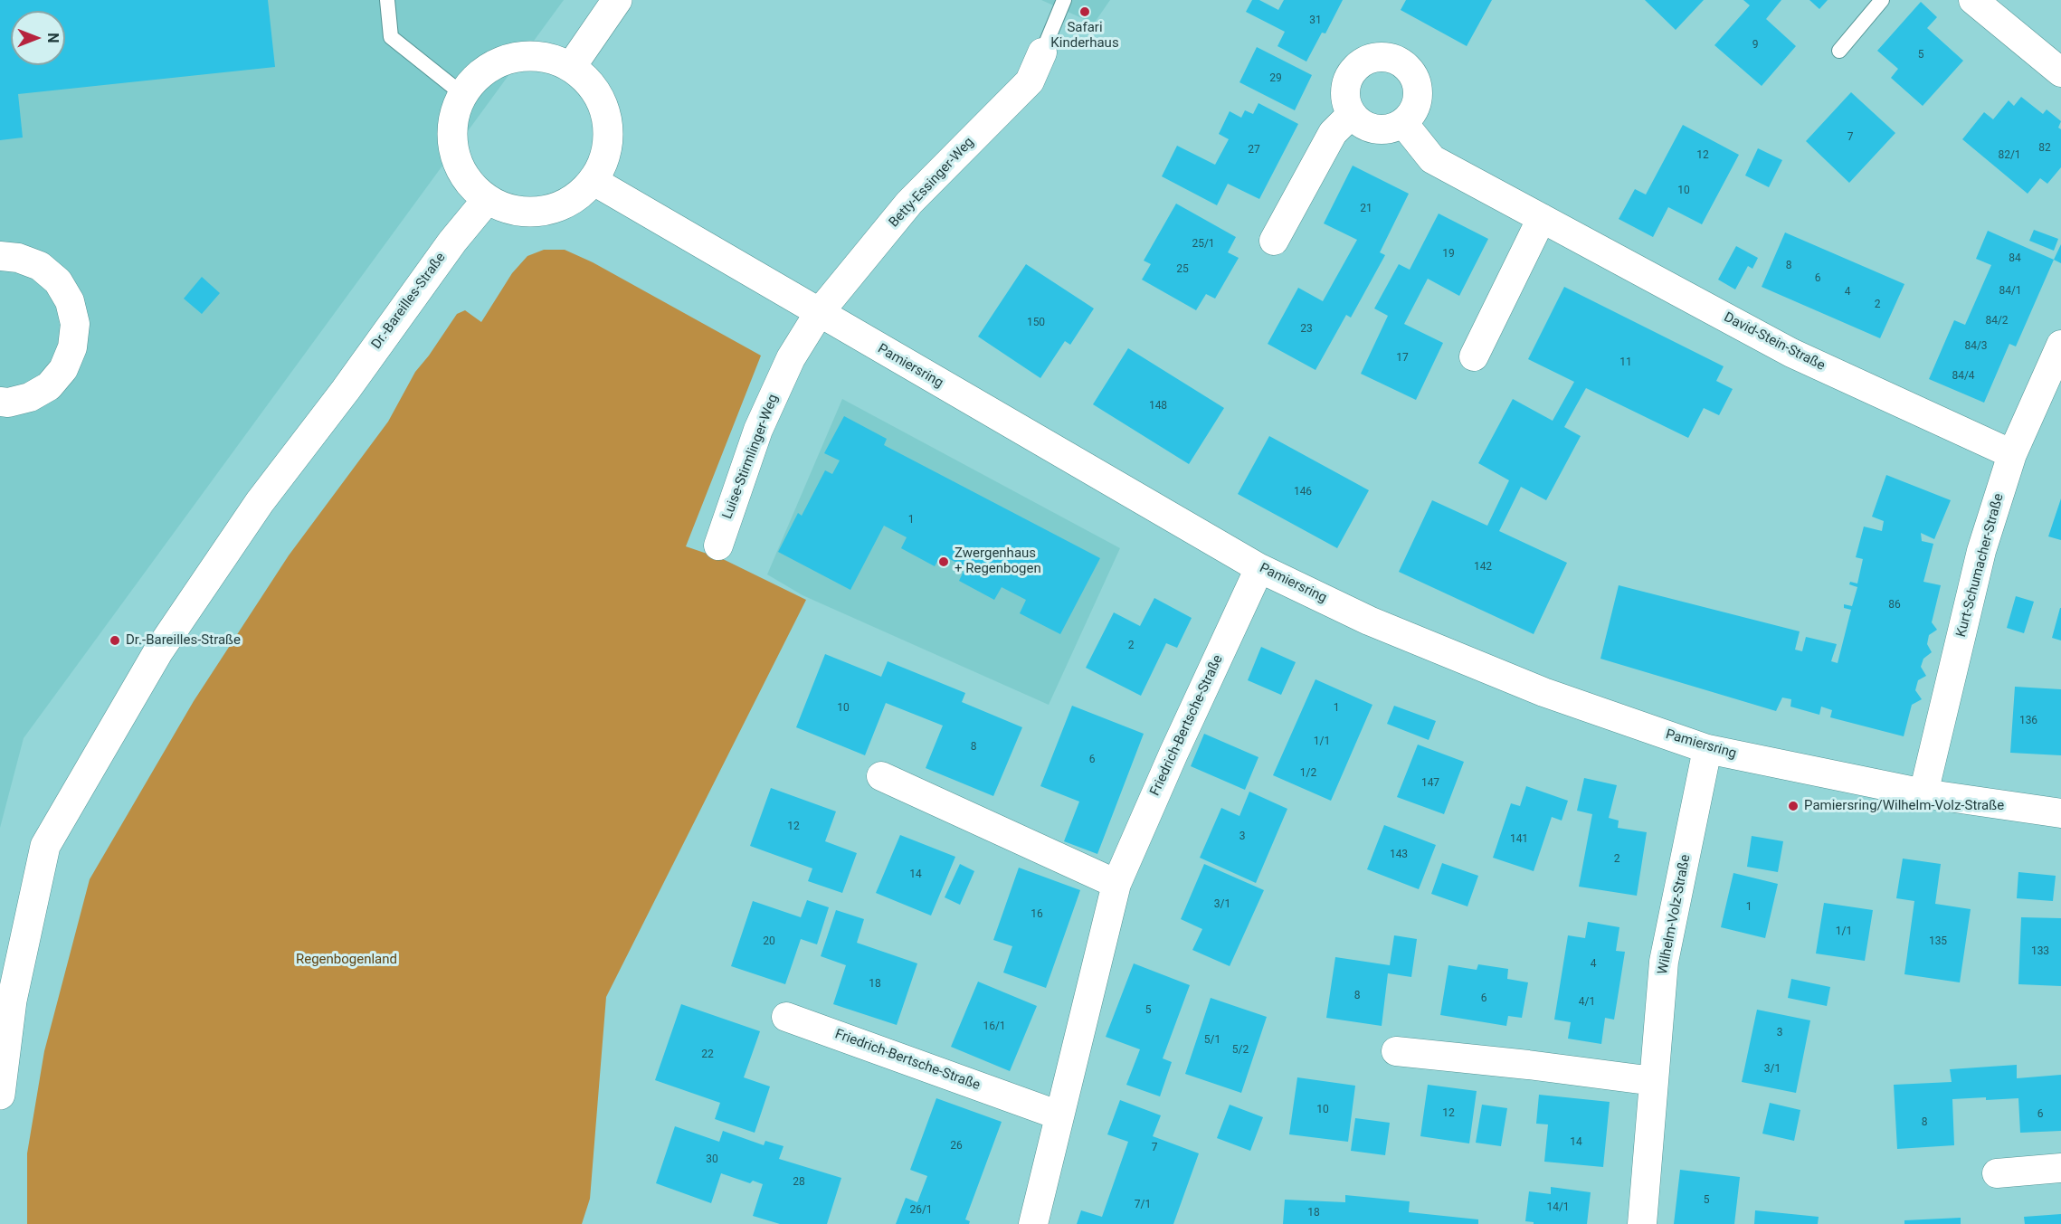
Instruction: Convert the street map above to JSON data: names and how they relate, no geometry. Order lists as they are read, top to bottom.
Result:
{
  "streets": {
    "main road": ["Dr.-Bareilles-Straße"],
    "street": [
      "Betty-Essinger-Weg",
      "David-Stein-Straße",
      "Pamiersring",
      "Luise-Stirmlinger-Weg",
      "Kurt-Schumacher-Straße",
      "Friedrich-Bertsche-Straße",
      "Wilhelm-Volz-Straße"
    ]
  },
  "crossings": [
    ["Betty-Essinger-Weg", "Pamiersring"],
    ["Betty-Essinger-Weg", "Luise-Stirmlinger-Weg"],
    ["Dr.-Bareilles-Straße", "Pamiersring"],
    ["David-Stein-Straße", "Kurt-Schumacher-Straße"],
    ["Pamiersring", "Luise-Stirmlinger-Weg"],
    ["Pamiersring", "Kurt-Schumacher-Straße"],
    ["Pamiersring", "Friedrich-Bertsche-Straße"],
    ["Pamiersring", "Wilhelm-Volz-Straße"]
  ],
  "parks": ["Regenbogenland"],
  "places": [
    "Safari Kinderhaus",
    "Zwergenhaus + Regenbogen",
    "Dr.-Bareilles-Straße",
    "Pamiersring/Wilhelm-Volz-Straße"
  ],
  "house_numbers": [
    "31",
    "9",
    "5",
    "29",
    "7",
    "82",
    "27",
    "12",
    "82/1",
    "10",
    "21",
    "25/1",
    "19",
    "84",
    "8",
    "25",
    "6",
    "84/1",
    "4",
    "2",
    "84/2",
    "150",
    "23",
    "84/3",
    "17",
    "11",
    "84/4",
    "148",
    "146",
    "1",
    "142",
    "86",
    "2",
    "10",
    "1",
    "136",
    "1/1",
    "8",
    "6",
    "1/2",
    "147",
    "12",
    "3",
    "141",
    "143",
    "2",
    "14",
    "3/1",
    "1",
    "16",
    "1/1",
    "20",
    "135",
    "133",
    "4",
    "18",
    "8",
    "6",
    "4/1",
    "5",
    "16/1",
    "3",
    "5/1",
    "5/2",
    "22",
    "3/1",
    "10",
    "12",
    "6",
    "8",
    "14",
    "26",
    "7",
    "30",
    "28",
    "5",
    "7/1",
    "14/1",
    "26/1",
    "18"
  ],
  "north": "right"
}
